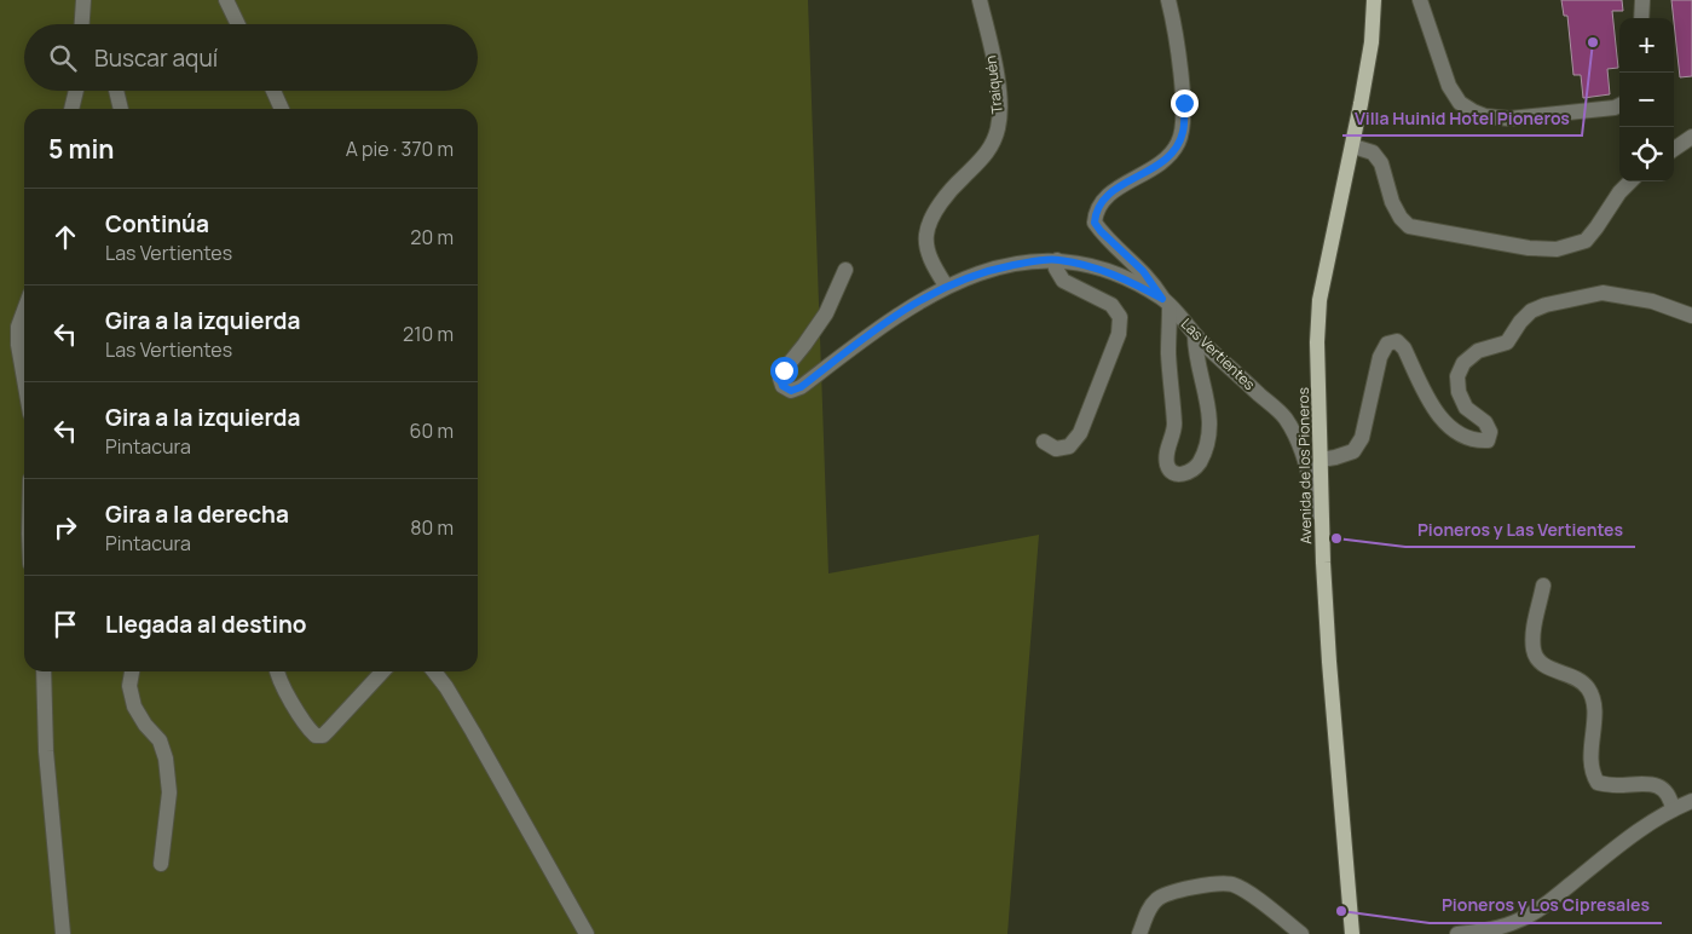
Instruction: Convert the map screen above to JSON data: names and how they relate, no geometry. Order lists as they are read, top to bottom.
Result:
{
  "streets": {
    "main road": ["Avenida de los Pioneros"],
    "street": ["Traiquén", "Las Vertientes"]
  },
  "crossings": [
    ["Traiquén", "Las Vertientes"],
    ["Las Vertientes", "Avenida de los Pioneros"]
  ],
  "places": ["Villa Huinid Hotel Pioneros", "Pioneros y Las Vertientes", "Pioneros y Los Cipresales"],
  "page": {
    "map_buttons": ["+", "−"],
    "search": "Buscar aquí",
    "heading": ["5 min", "A pie · 370 m"],
    "list": [
      ["Continúa", "Las Vertientes", "20 m"],
      ["Gira a la izquierda", "Las Vertientes", "210 m"],
      ["Gira a la izquierda", "Pintacura", "60 m"],
      ["Gira a la derecha", "Pintacura", "80 m"],
      "Llegada al destino"
    ]
  }
}
